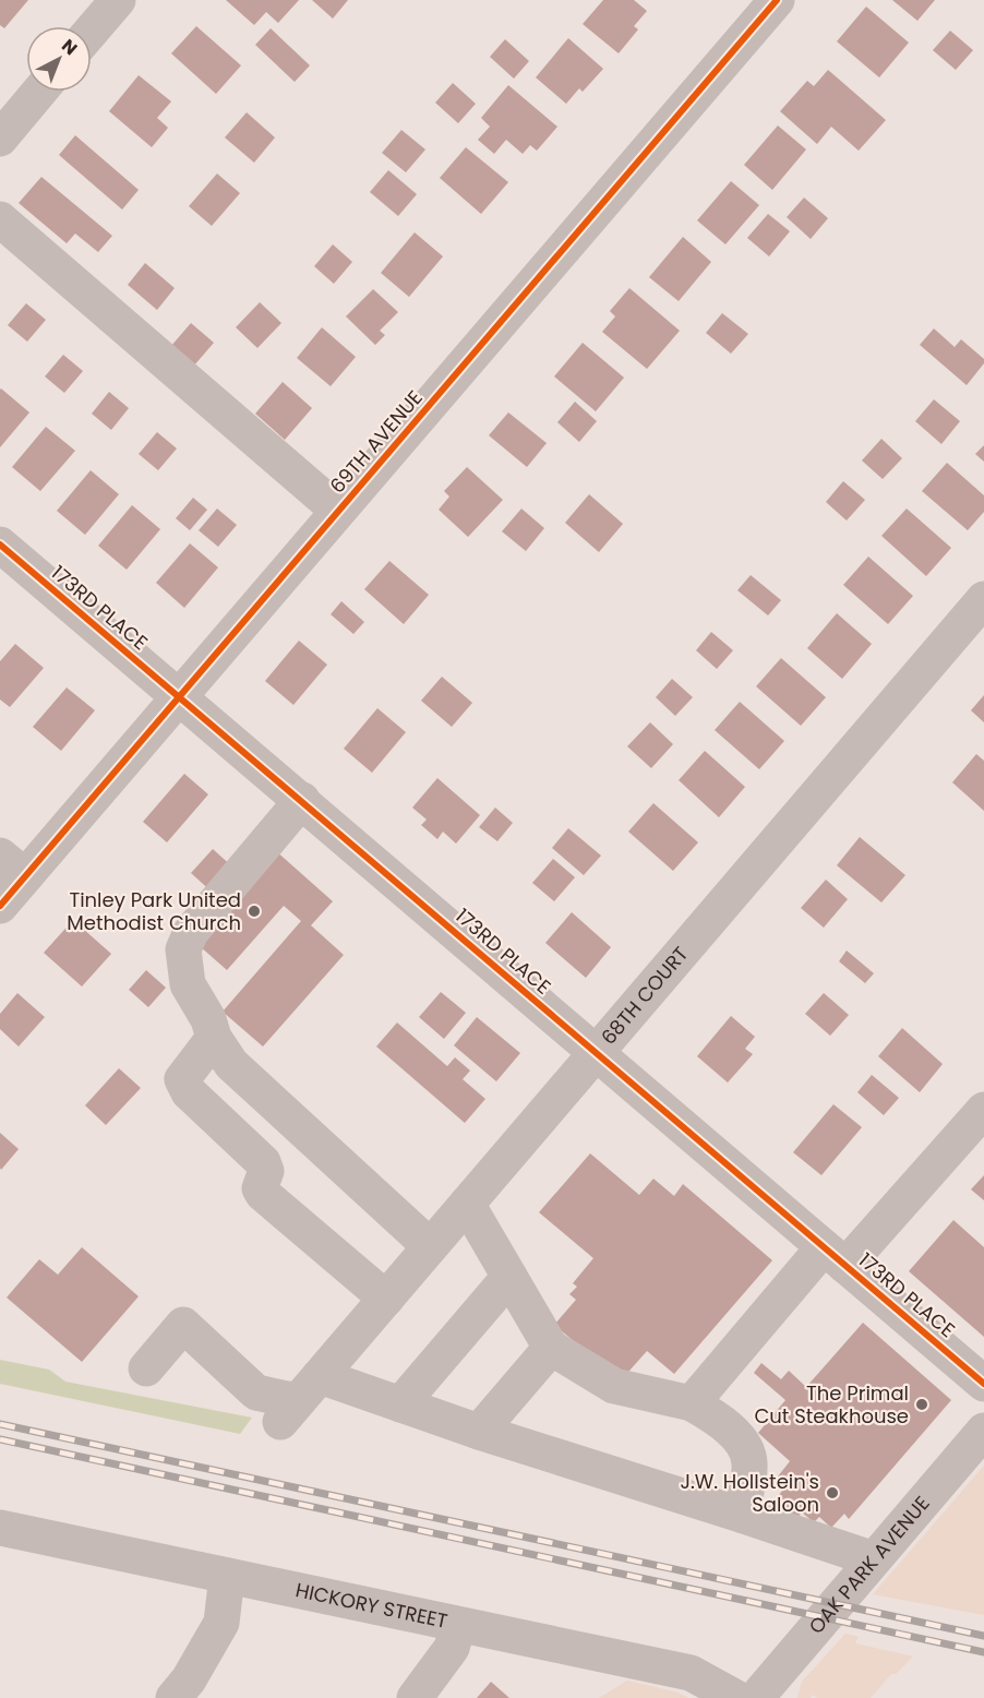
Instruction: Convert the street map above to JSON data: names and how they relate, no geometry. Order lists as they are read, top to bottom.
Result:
{
  "streets": {
    "street": [
      "69TH AVENUE",
      "173RD PLACE",
      "68TH COURT",
      "OAK PARK AVENUE",
      "HICKORY STREET"
    ]
  },
  "crossings": [
    ["69TH AVENUE", "173RD PLACE"],
    ["173RD PLACE", "68TH COURT"]
  ],
  "places": ["Tinley Park United Methodist Church", "The Primal Cut Steakhouse", "J.W. Hollstein's Saloon"],
  "north": "top right"
}
